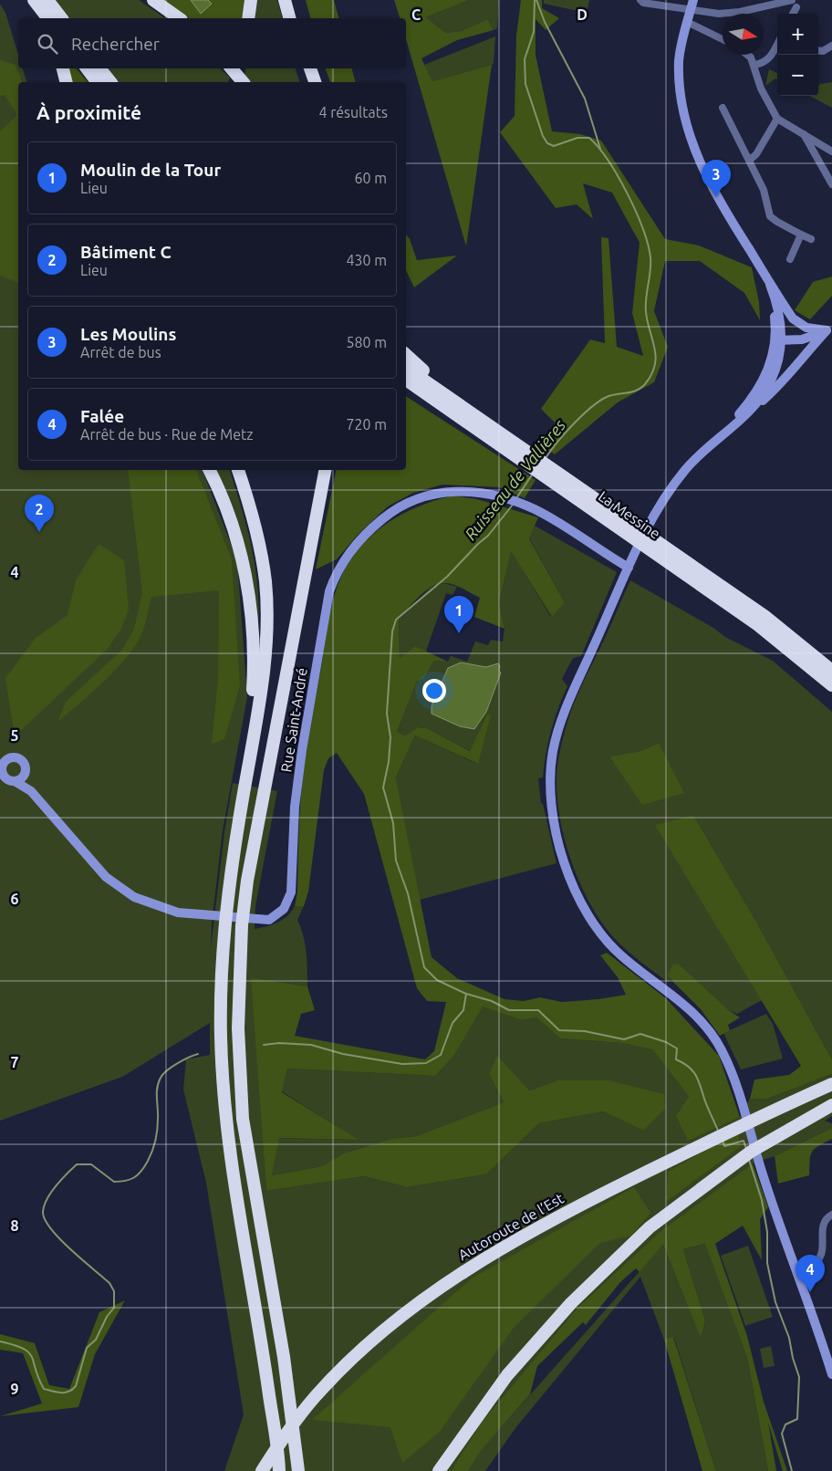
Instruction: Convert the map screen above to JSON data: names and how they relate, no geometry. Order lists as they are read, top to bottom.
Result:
{
  "streets": {
    "highway": ["La Messine", "Autoroute de l’Est"],
    "main road": ["Rue Saint-André"]
  },
  "water": ["Ruisseau de Vallières"],
  "north": "right",
  "page": {
    "map_buttons": ["+", "−"],
    "search": "Rechercher",
    "heading": ["À proximité", "4 résultats"],
    "list": [
      {
        "mark": "1",
        "name": "Moulin de la Tour",
        "note": "Lieu",
        "value": "60 m"
      },
      {
        "mark": "2",
        "name": "Bâtiment C",
        "note": "Lieu",
        "value": "430 m"
      },
      {
        "mark": "3",
        "name": "Les Moulins",
        "note": "Arrêt de bus",
        "value": "580 m"
      },
      {
        "mark": "4",
        "name": "Falée",
        "note": "Arrêt de bus · Rue de Metz",
        "value": "720 m"
      }
    ],
    "pins": [
      "3",
      "2",
      "1",
      "4"
    ]
  },
  "grid": {
    "columns": ["C", "D"],
    "rows": [
      "4",
      "5",
      "6",
      "7",
      "8",
      "9"
    ]
  }
}
